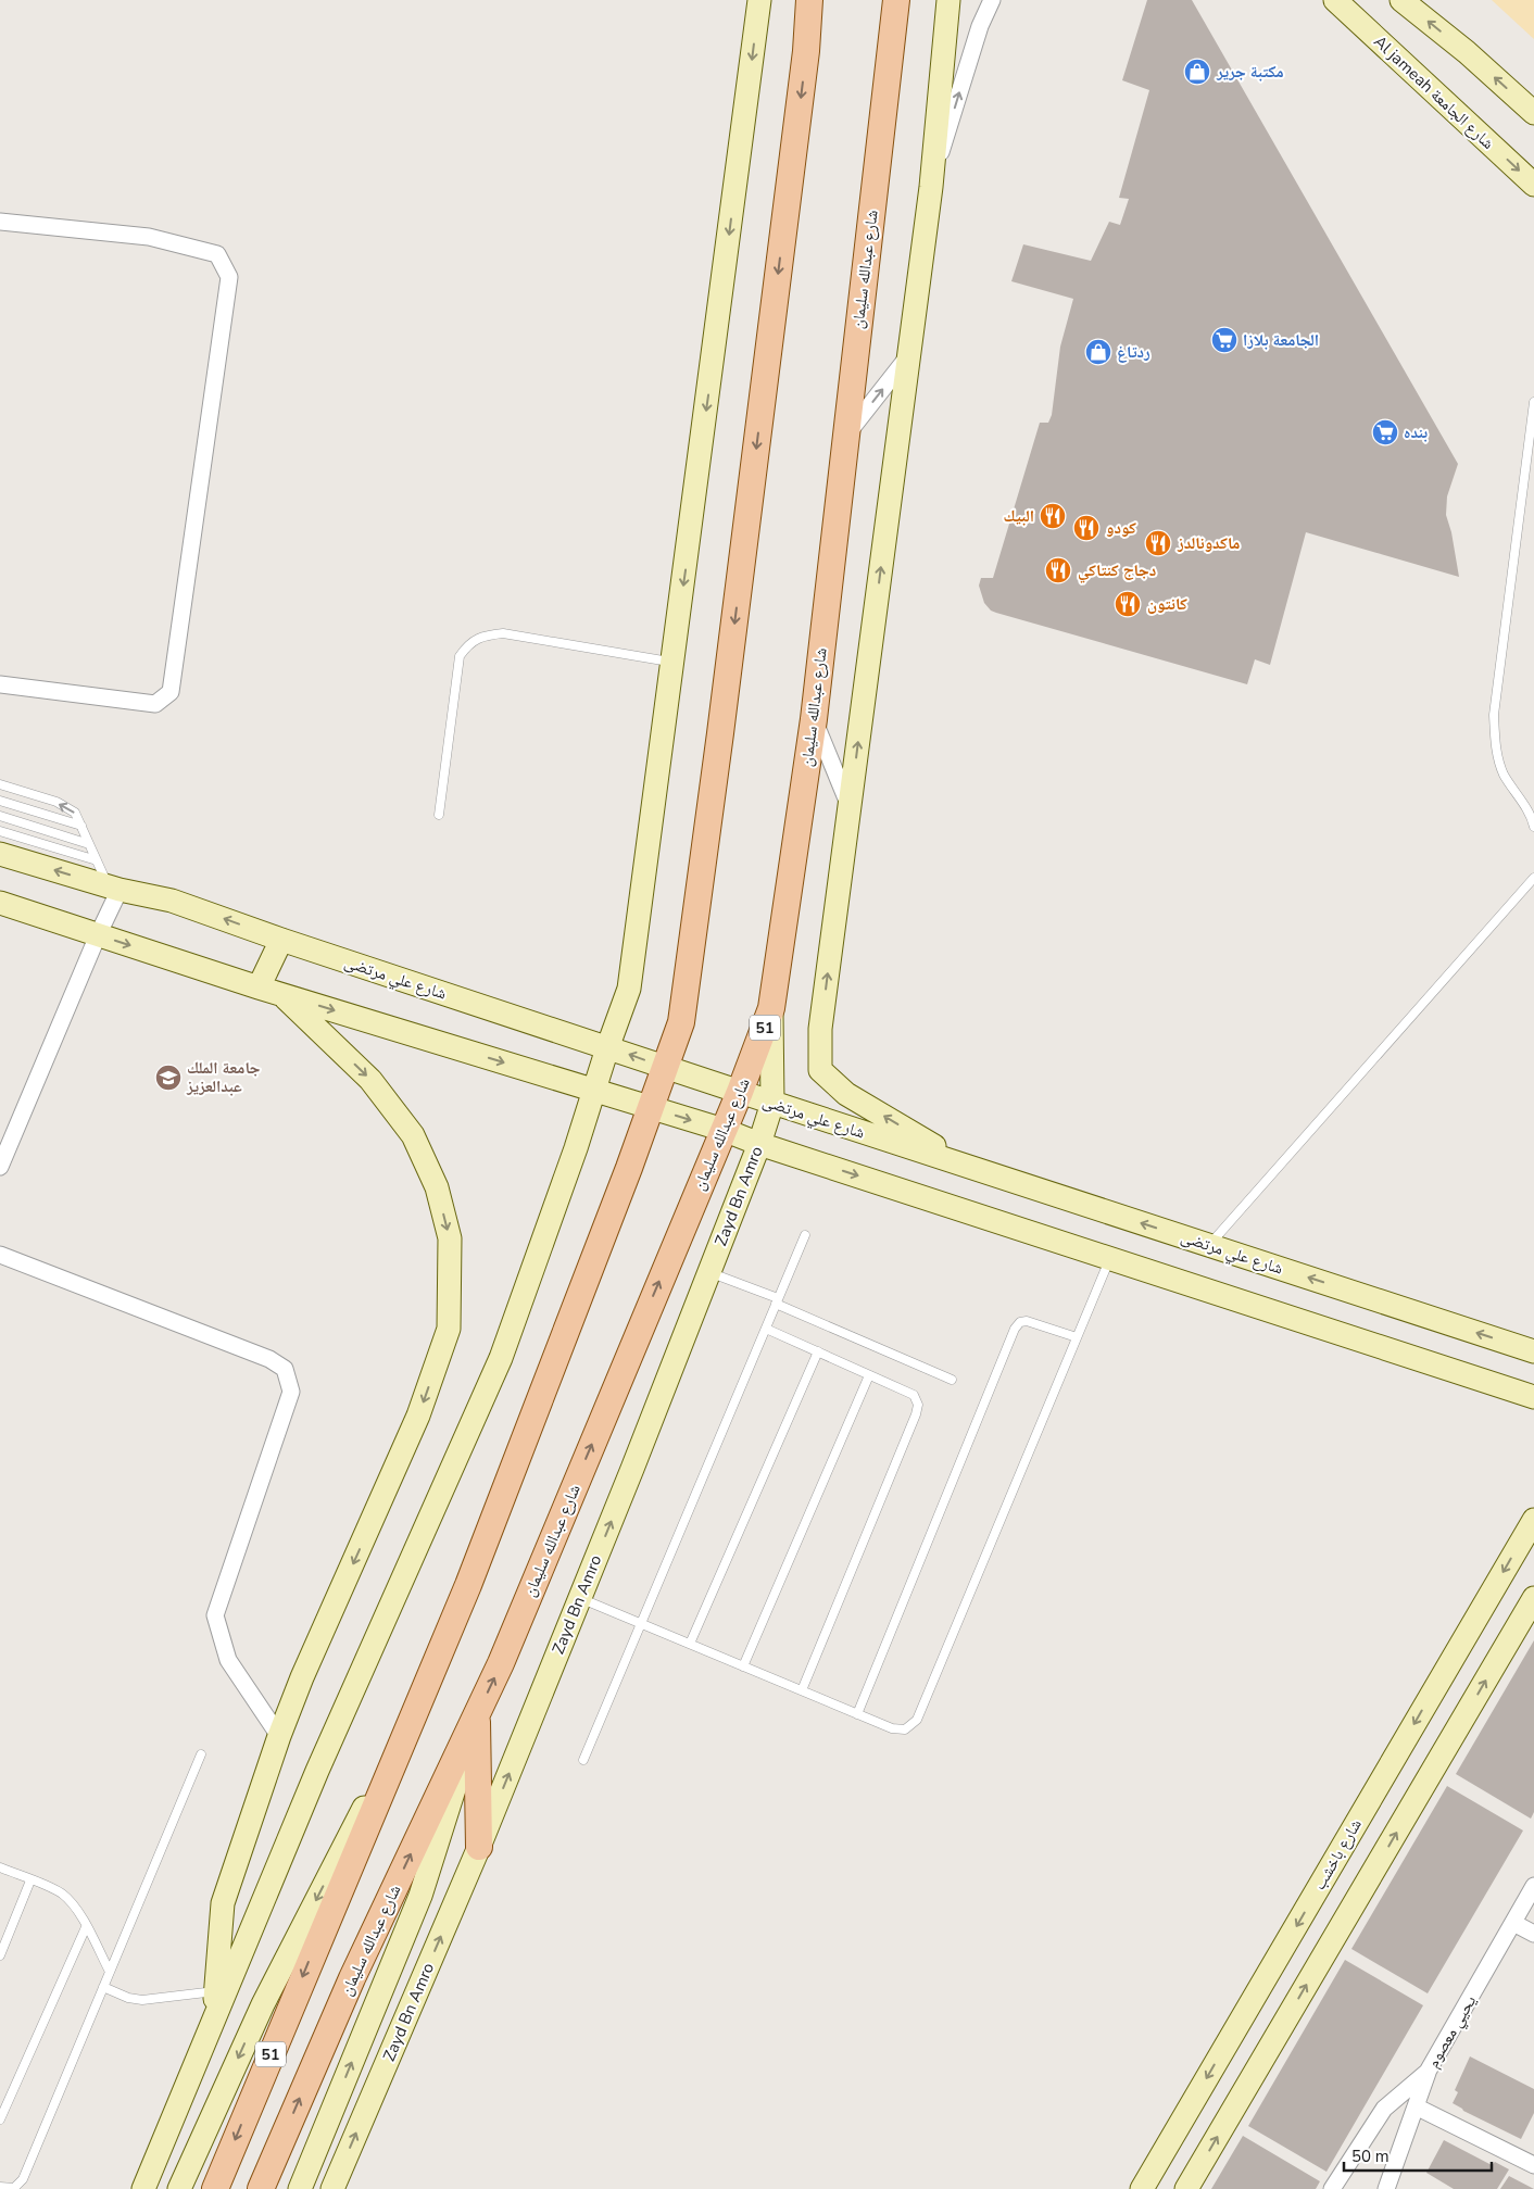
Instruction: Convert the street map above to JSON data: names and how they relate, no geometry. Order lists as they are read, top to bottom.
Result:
{
  "streets": {
    "main road": [
      "Al jameah شارع الجامعة",
      "شارع عبدالله سليمان",
      "شارع علي مرتضى",
      "51",
      "Zayd Bn Amro",
      "شارع باخشب"
    ],
    "street": ["يحيي معصوم"]
  },
  "crossings": [
    ["شارع عبدالله سليمان", "شارع علي مرتضى"],
    ["شارع عبدالله سليمان", "Zayd Bn Amro"],
    ["شارع علي مرتضى", "51"],
    ["شارع علي مرتضى", "Zayd Bn Amro"]
  ],
  "places": {
    "shop": ["مكتبة جرير", "ردتاغ"],
    "supermarket": ["الجامعة بلازا", "بنده"],
    "restaurant": [
      "البيك",
      "كودو",
      "ماكدونالدز",
      "دجاج كنتاكي",
      "كانتون"
    ],
    "school or university": ["جامعة الملك عبدالعزيز"]
  },
  "scale_bar": "50 m"
}
